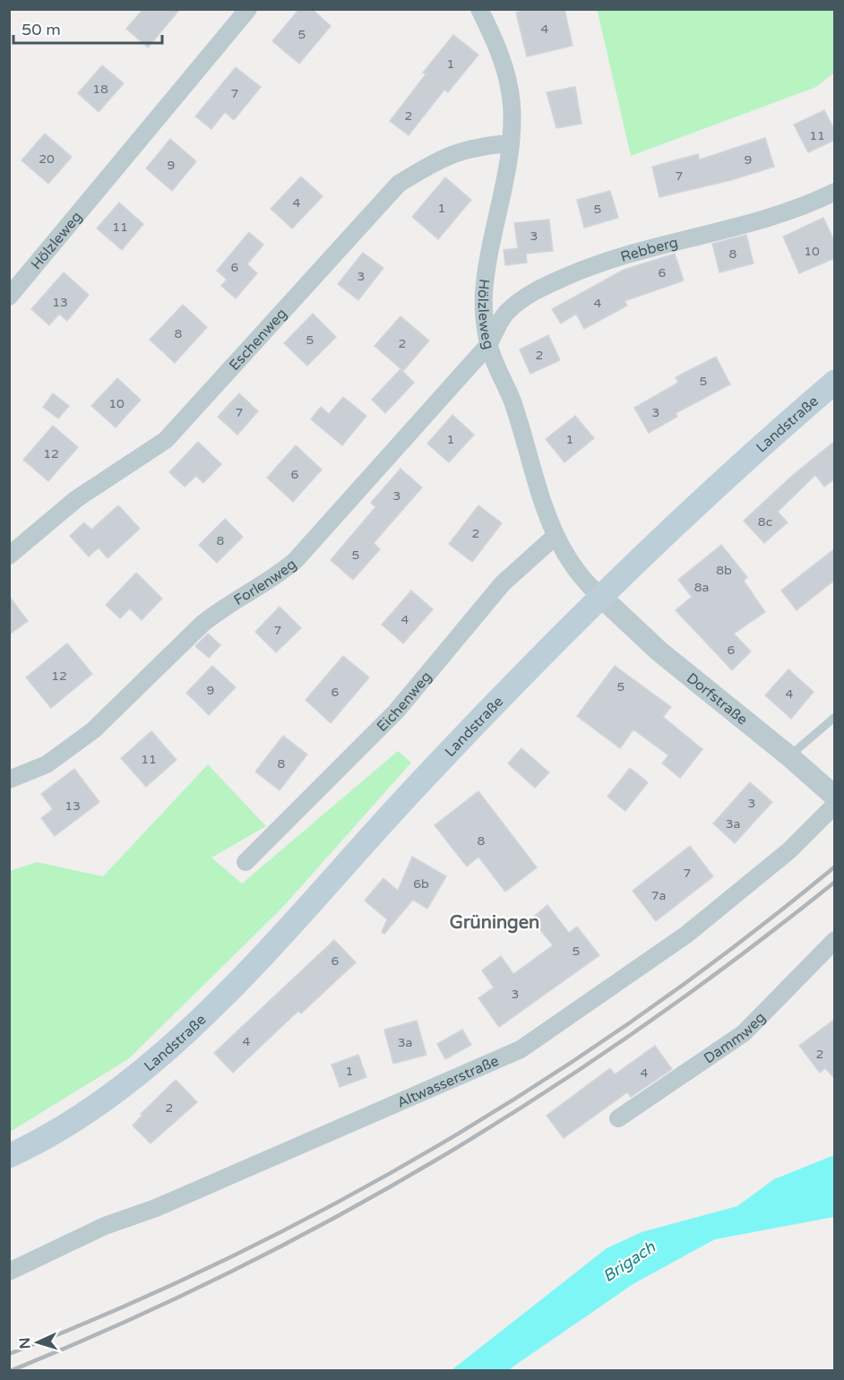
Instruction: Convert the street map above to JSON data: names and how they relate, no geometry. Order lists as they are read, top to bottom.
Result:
{
  "streets": {
    "main road": ["Landstraße"],
    "street": [
      "Hölzleweg",
      "Rebberg",
      "Eschenweg",
      "Forlenweg",
      "Dorfstraße",
      "Eichenweg",
      "Dammweg",
      "Altwasserstraße"
    ]
  },
  "crossings": [
    ["Hölzleweg", "Rebberg"],
    ["Hölzleweg", "Eschenweg"],
    ["Hölzleweg", "Landstraße"],
    ["Hölzleweg", "Forlenweg"],
    ["Hölzleweg", "Dorfstraße"],
    ["Hölzleweg", "Eichenweg"],
    ["Rebberg", "Forlenweg"],
    ["Landstraße", "Dorfstraße"]
  ],
  "districts": ["Grüningen"],
  "water": ["Brigach"],
  "house_numbers": [
    "4",
    "5",
    "1",
    "18",
    "7",
    "2",
    "11",
    "20",
    "9",
    "9",
    "7",
    "4",
    "1",
    "5",
    "11",
    "3",
    "10",
    "8",
    "6",
    "6",
    "3",
    "13",
    "4",
    "8",
    "5",
    "2",
    "2",
    "5",
    "10",
    "7",
    "3",
    "1",
    "1",
    "12",
    "6",
    "3",
    "8c",
    "2",
    "8",
    "5",
    "8b",
    "8a",
    "4",
    "7",
    "6",
    "12",
    "5",
    "9",
    "6",
    "4",
    "11",
    "8",
    "3",
    "13",
    "3a",
    "8",
    "7",
    "6b",
    "7a",
    "5",
    "6",
    "3",
    "4",
    "3a",
    "2",
    "1",
    "4",
    "2"
  ],
  "scale_bar": "50 m",
  "north": "left"
}
